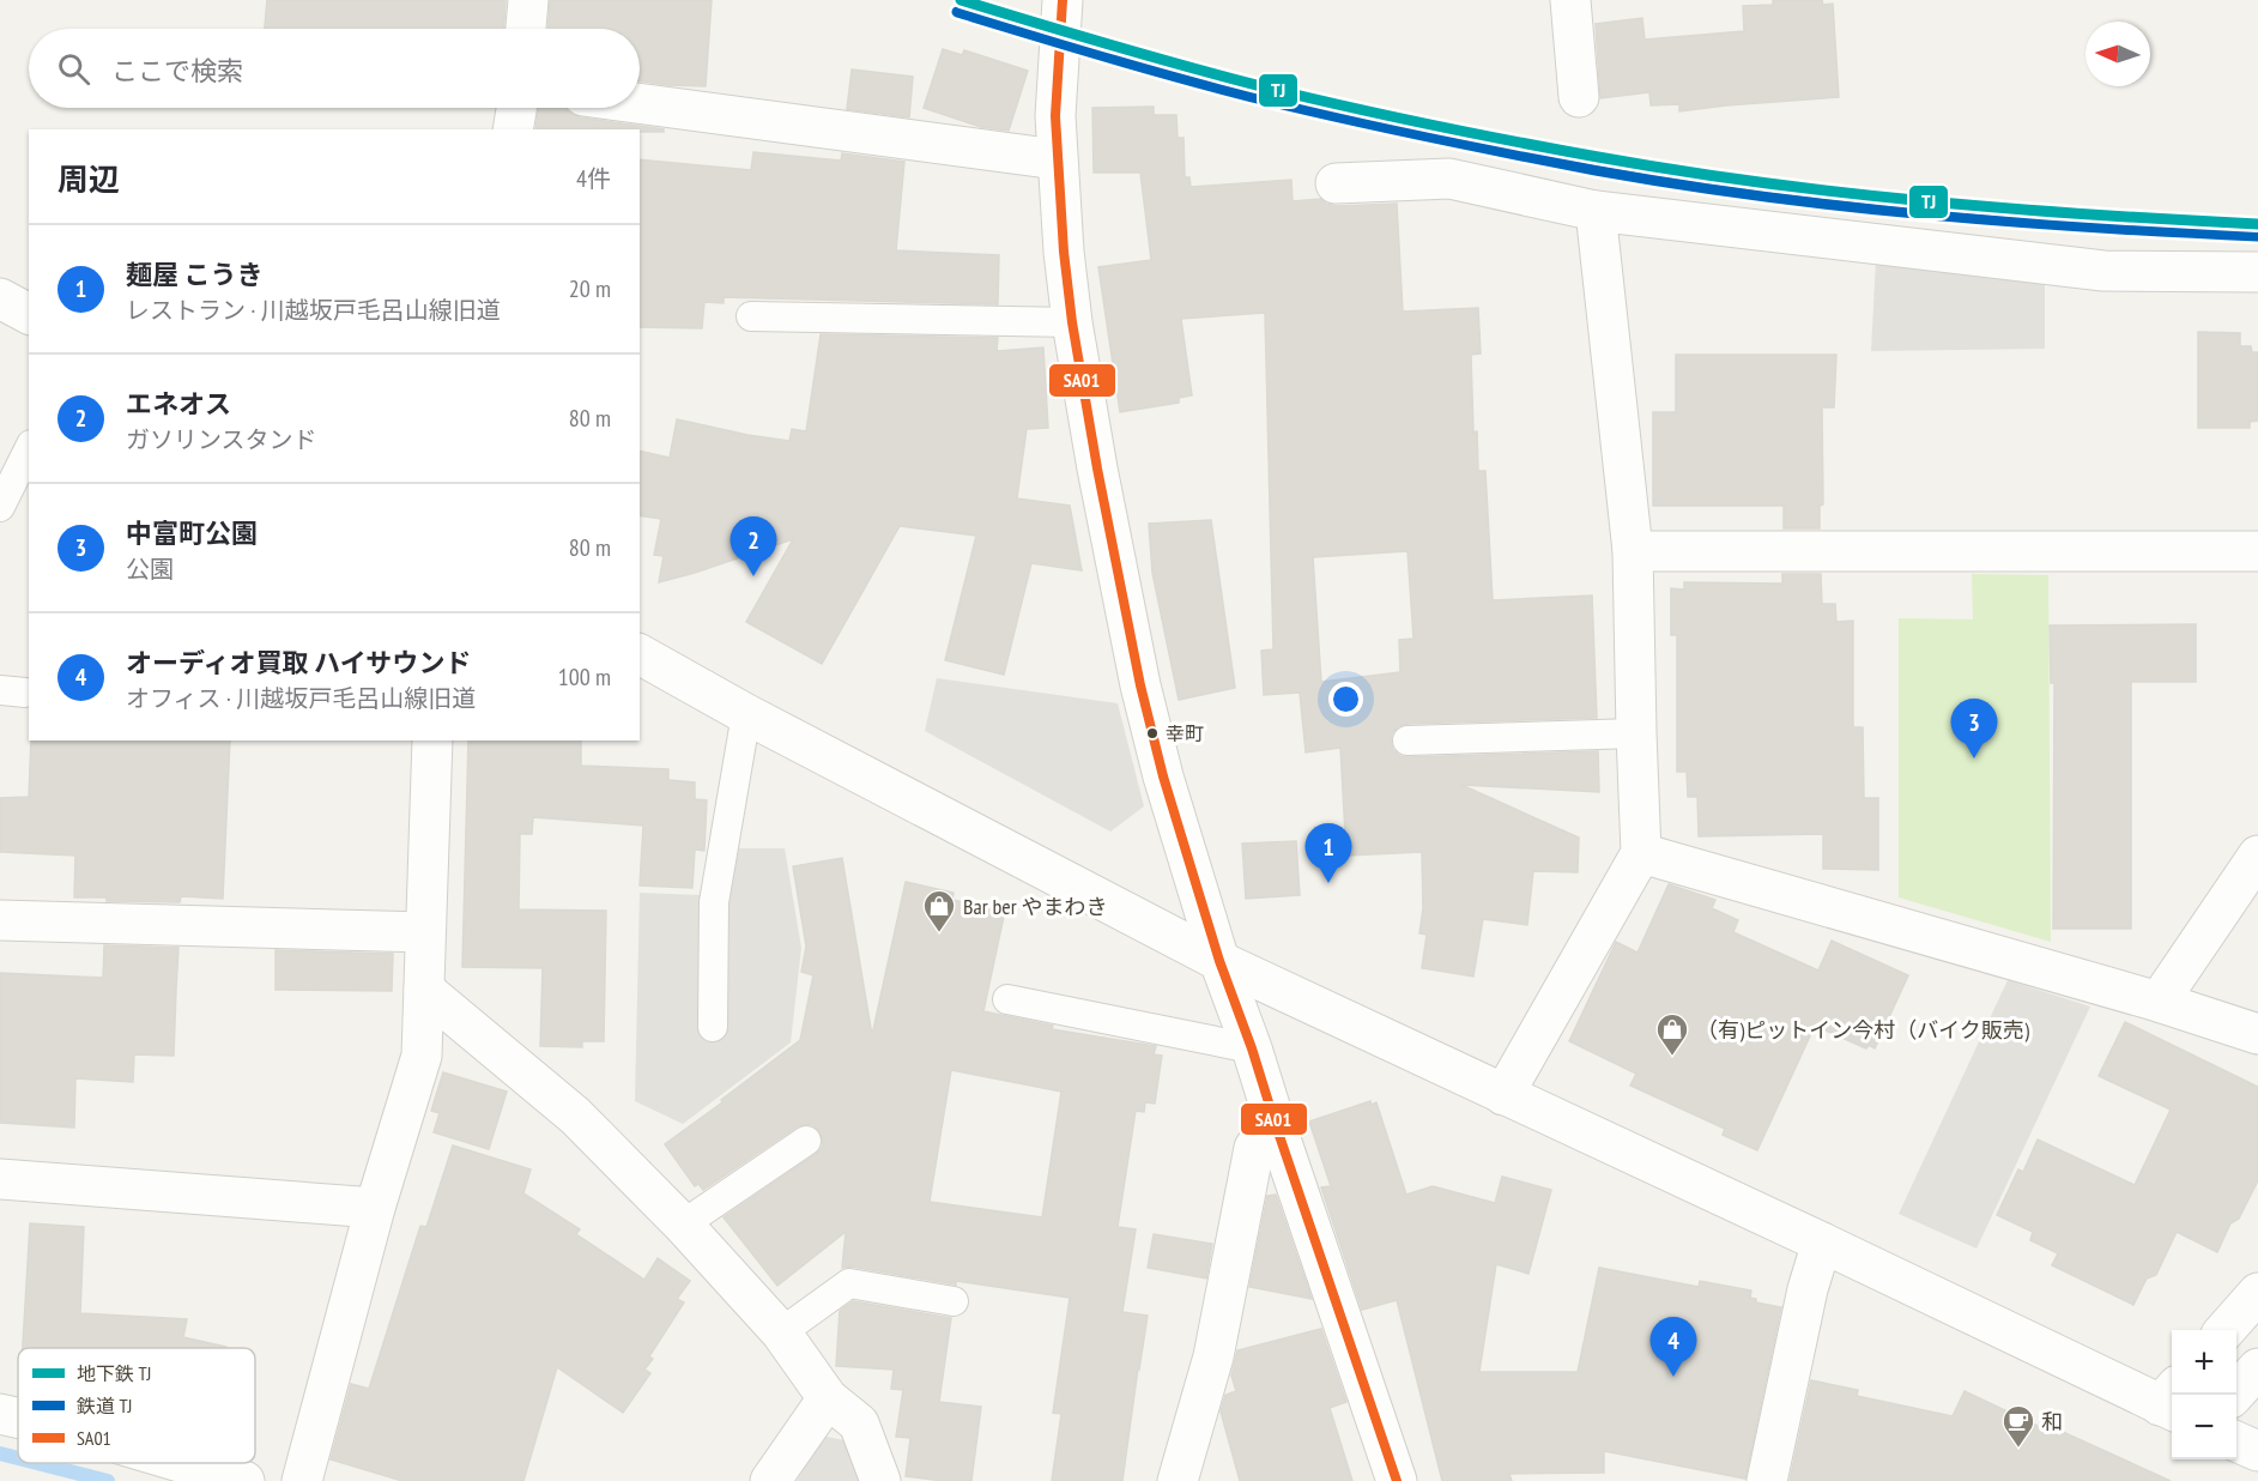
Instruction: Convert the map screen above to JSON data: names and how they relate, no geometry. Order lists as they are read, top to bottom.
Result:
{
  "places": {
    "other": ["幸町"],
    "shop": ["Bar ber やまわき", "（有)ピットイン今村（バイク販売)"],
    "cafe": ["和"]
  },
  "lines": ["metro line TJ", "transit line SA01", "rail line TJ"],
  "legend": ["地下鉄 TJ", "鉄道 TJ", "SA01"],
  "north": "left",
  "page": {
    "search": "ここで検索",
    "heading": ["周辺", "4件"],
    "list": [
      {
        "mark": "1",
        "name": "麺屋 こうき",
        "note": "レストラン · 川越坂戸毛呂山線旧道",
        "value": "20 m"
      },
      {
        "mark": "2",
        "name": "エネオス",
        "note": "ガソリンスタンド",
        "value": "80 m"
      },
      {
        "mark": "3",
        "name": "中富町公園",
        "note": "公園",
        "value": "80 m"
      },
      {
        "mark": "4",
        "name": "オーディオ買取 ハイサウンド",
        "note": "オフィス · 川越坂戸毛呂山線旧道",
        "value": "100 m"
      }
    ],
    "pins": [
      "2",
      "3",
      "1",
      "4"
    ],
    "map_buttons": ["+", "−"]
  }
}
